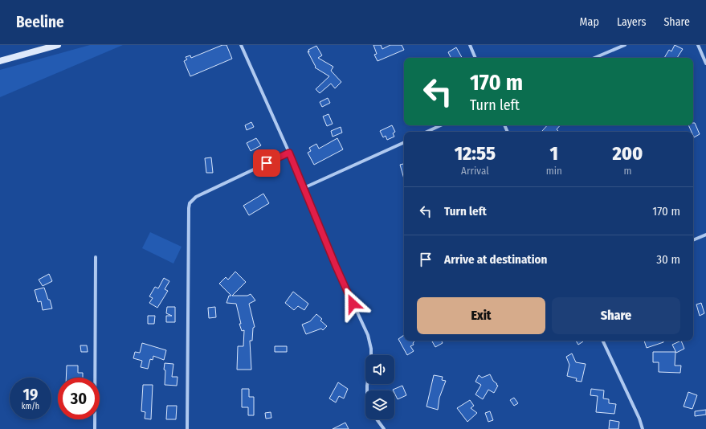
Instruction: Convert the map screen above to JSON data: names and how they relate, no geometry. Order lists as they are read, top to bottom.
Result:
{
  "page": {
    "header": "Beeline",
    "nav": ["Map", "Layers", "Share"],
    "turn": ["170 m", "Turn left"],
    "eta": [
      "12:55",
      "Arrival",
      "1",
      "min",
      "200",
      "m"
    ],
    "list": [
      {
        "name": "Turn left",
        "value": "170 m"
      },
      {
        "name": "Arrive at destination",
        "value": "30 m"
      }
    ],
    "buttons": ["Exit", "Share"],
    "speed": "19 km/h",
    "limit": "30"
  }
}
